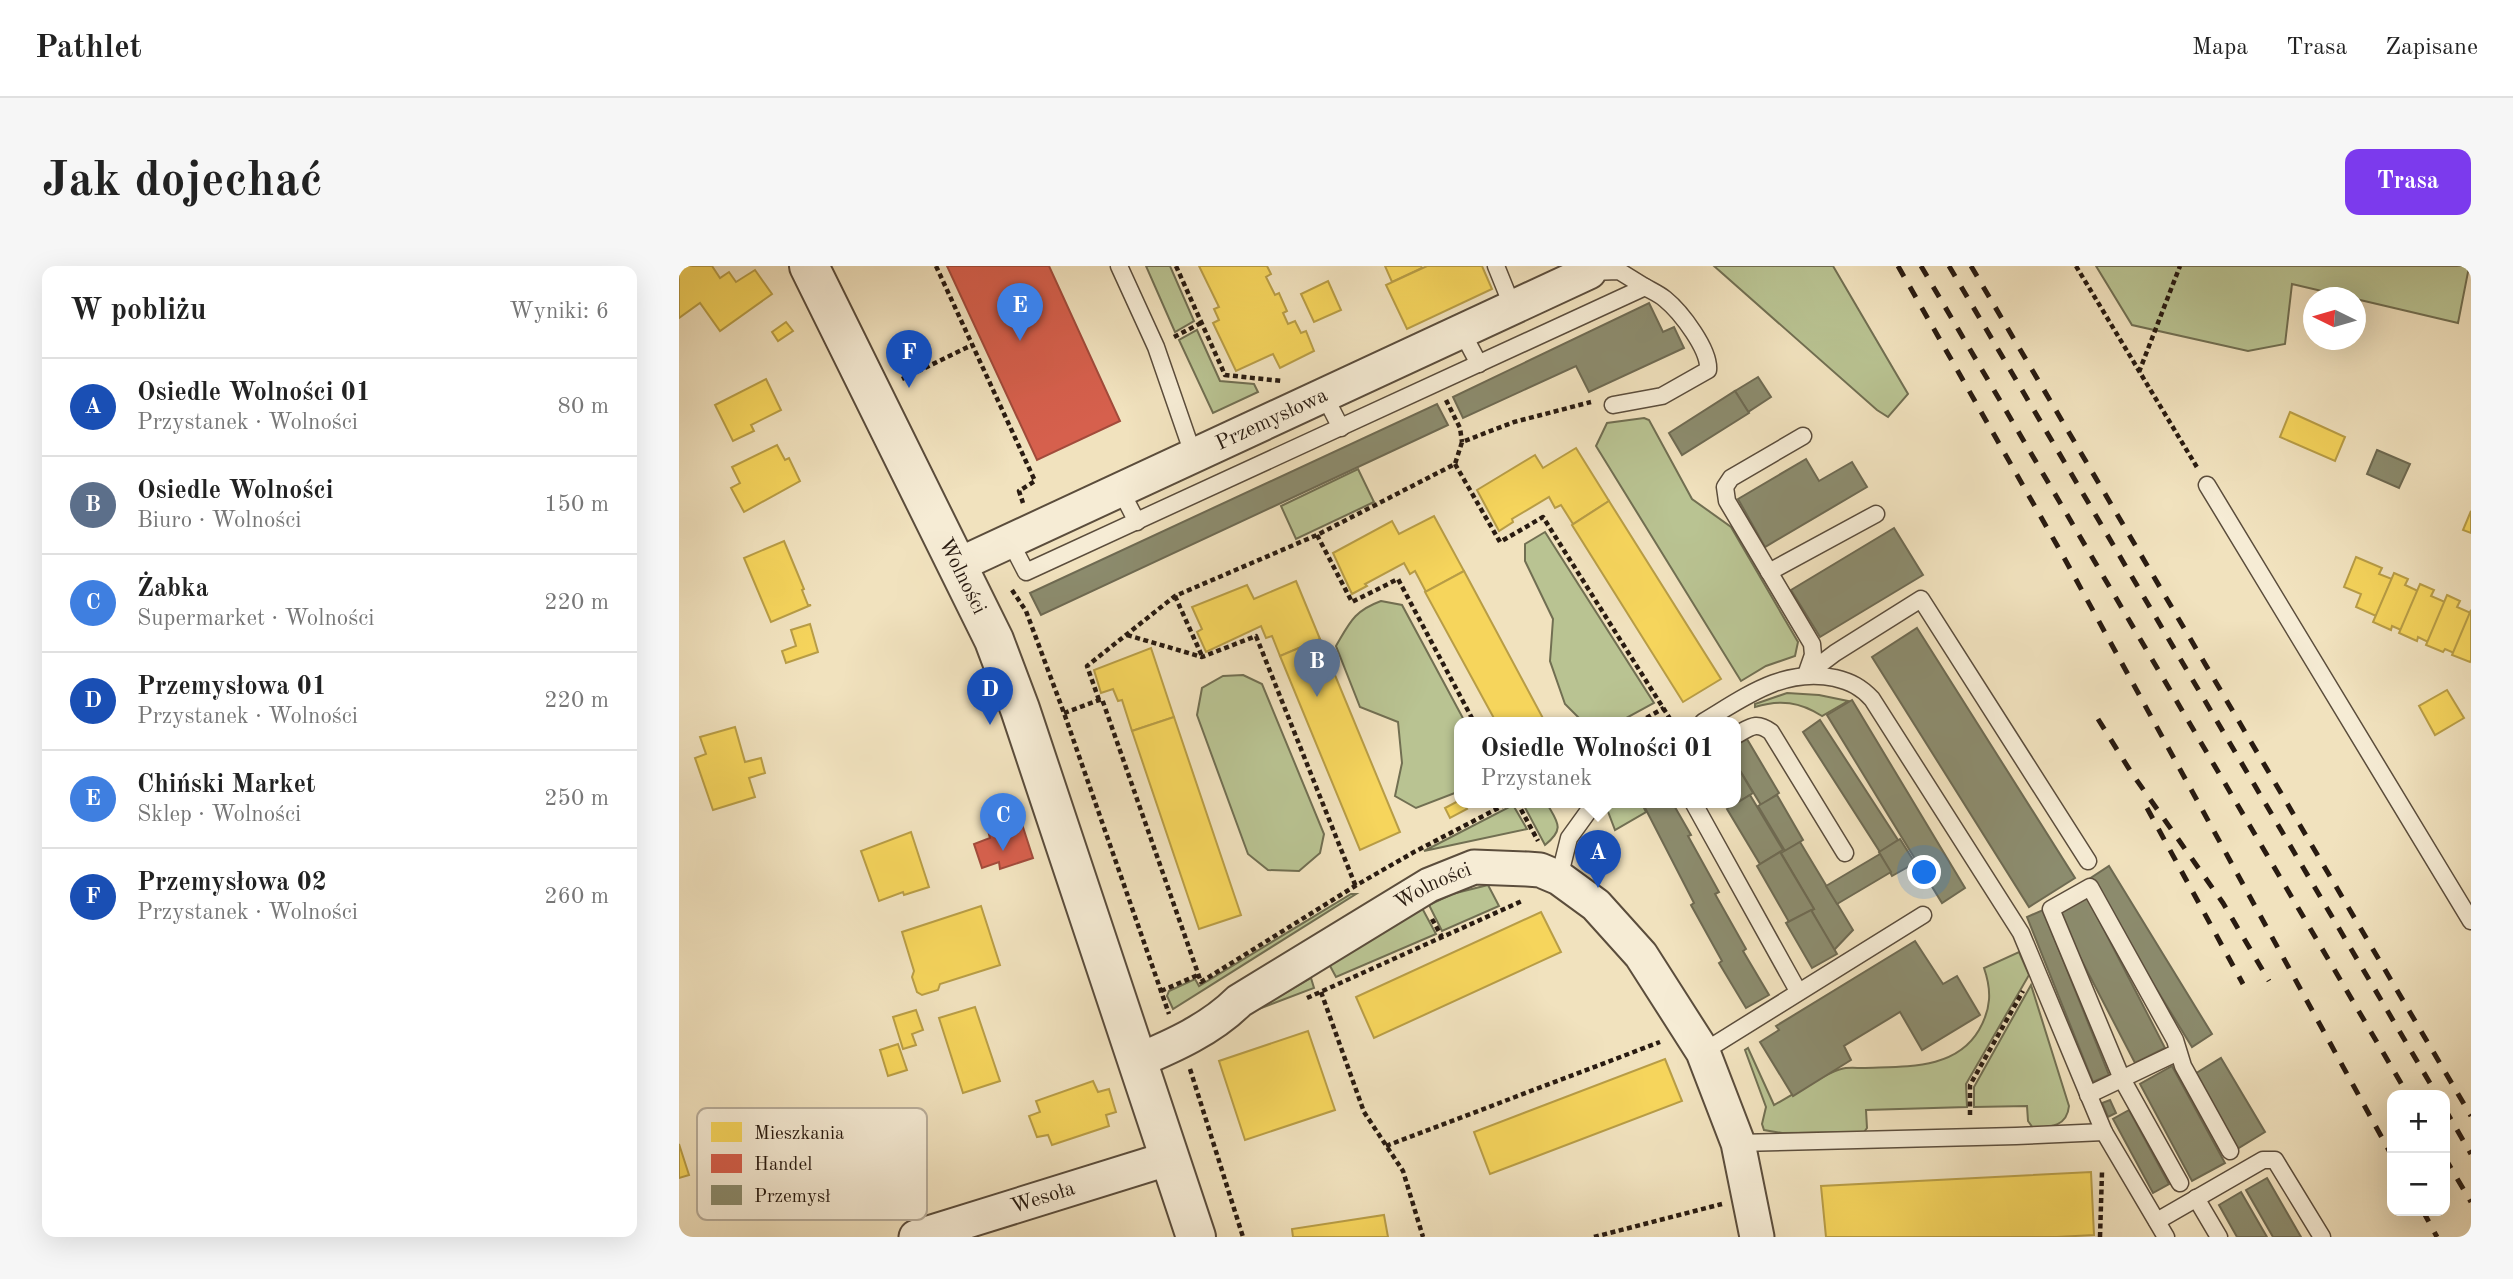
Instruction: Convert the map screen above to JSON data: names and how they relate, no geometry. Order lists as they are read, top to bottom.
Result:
{
  "streets": {
    "street": ["Przemysłowa", "Wolności", "Wesoła"]
  },
  "crossings": [
    ["Przemysłowa", "Wolności"],
    ["Wolności", "Wesoła"]
  ],
  "legend": ["Mieszkania", "Handel", "Przemysł"],
  "north": "left",
  "page": {
    "header": "Pathlet",
    "nav": ["Mapa", "Trasa", "Zapisane"],
    "buttons": "Trasa",
    "title": "Jak dojechać",
    "heading": ["W pobliżu", "Wyniki: 6"],
    "pins": [
      "E",
      "F",
      "B",
      "D",
      "C",
      "A"
    ],
    "list": [
      {
        "mark": "A",
        "name": "Osiedle Wolności 01",
        "note": "Przystanek · Wolności",
        "value": "80 m"
      },
      {
        "mark": "B",
        "name": "Osiedle Wolności",
        "note": "Biuro · Wolności",
        "value": "150 m"
      },
      {
        "mark": "C",
        "name": "Żabka",
        "note": "Supermarket · Wolności",
        "value": "220 m"
      },
      {
        "mark": "D",
        "name": "Przemysłowa 01",
        "note": "Przystanek · Wolności",
        "value": "220 m"
      },
      {
        "mark": "E",
        "name": "Chiński Market",
        "note": "Sklep · Wolności",
        "value": "250 m"
      },
      {
        "mark": "F",
        "name": "Przemysłowa 02",
        "note": "Przystanek · Wolności",
        "value": "260 m"
      }
    ],
    "popup": ["Osiedle Wolności 01", "Przystanek"],
    "map_buttons": ["+", "−"]
  }
}
